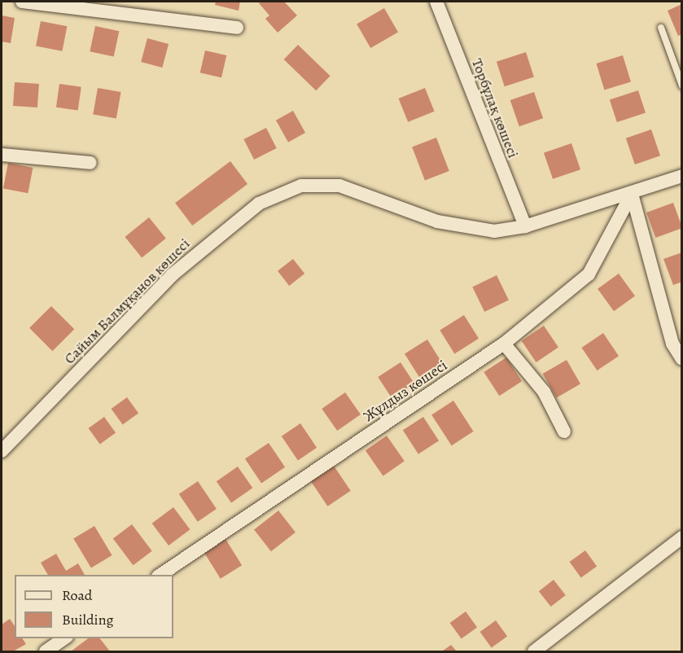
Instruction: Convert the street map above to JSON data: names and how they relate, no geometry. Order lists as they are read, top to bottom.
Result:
{
  "streets": {
    "street": ["Торбұлақ көшесі", "Сайым Балмұқанов көшесі", "Жұлдыз көшесі"]
  },
  "crossings": [
    ["Торбұлақ көшесі", "Сайым Балмұқанов көшесі"],
    ["Сайым Балмұқанов көшесі", "Жұлдыз көшесі"]
  ],
  "legend": ["Road", "Building"]
}
